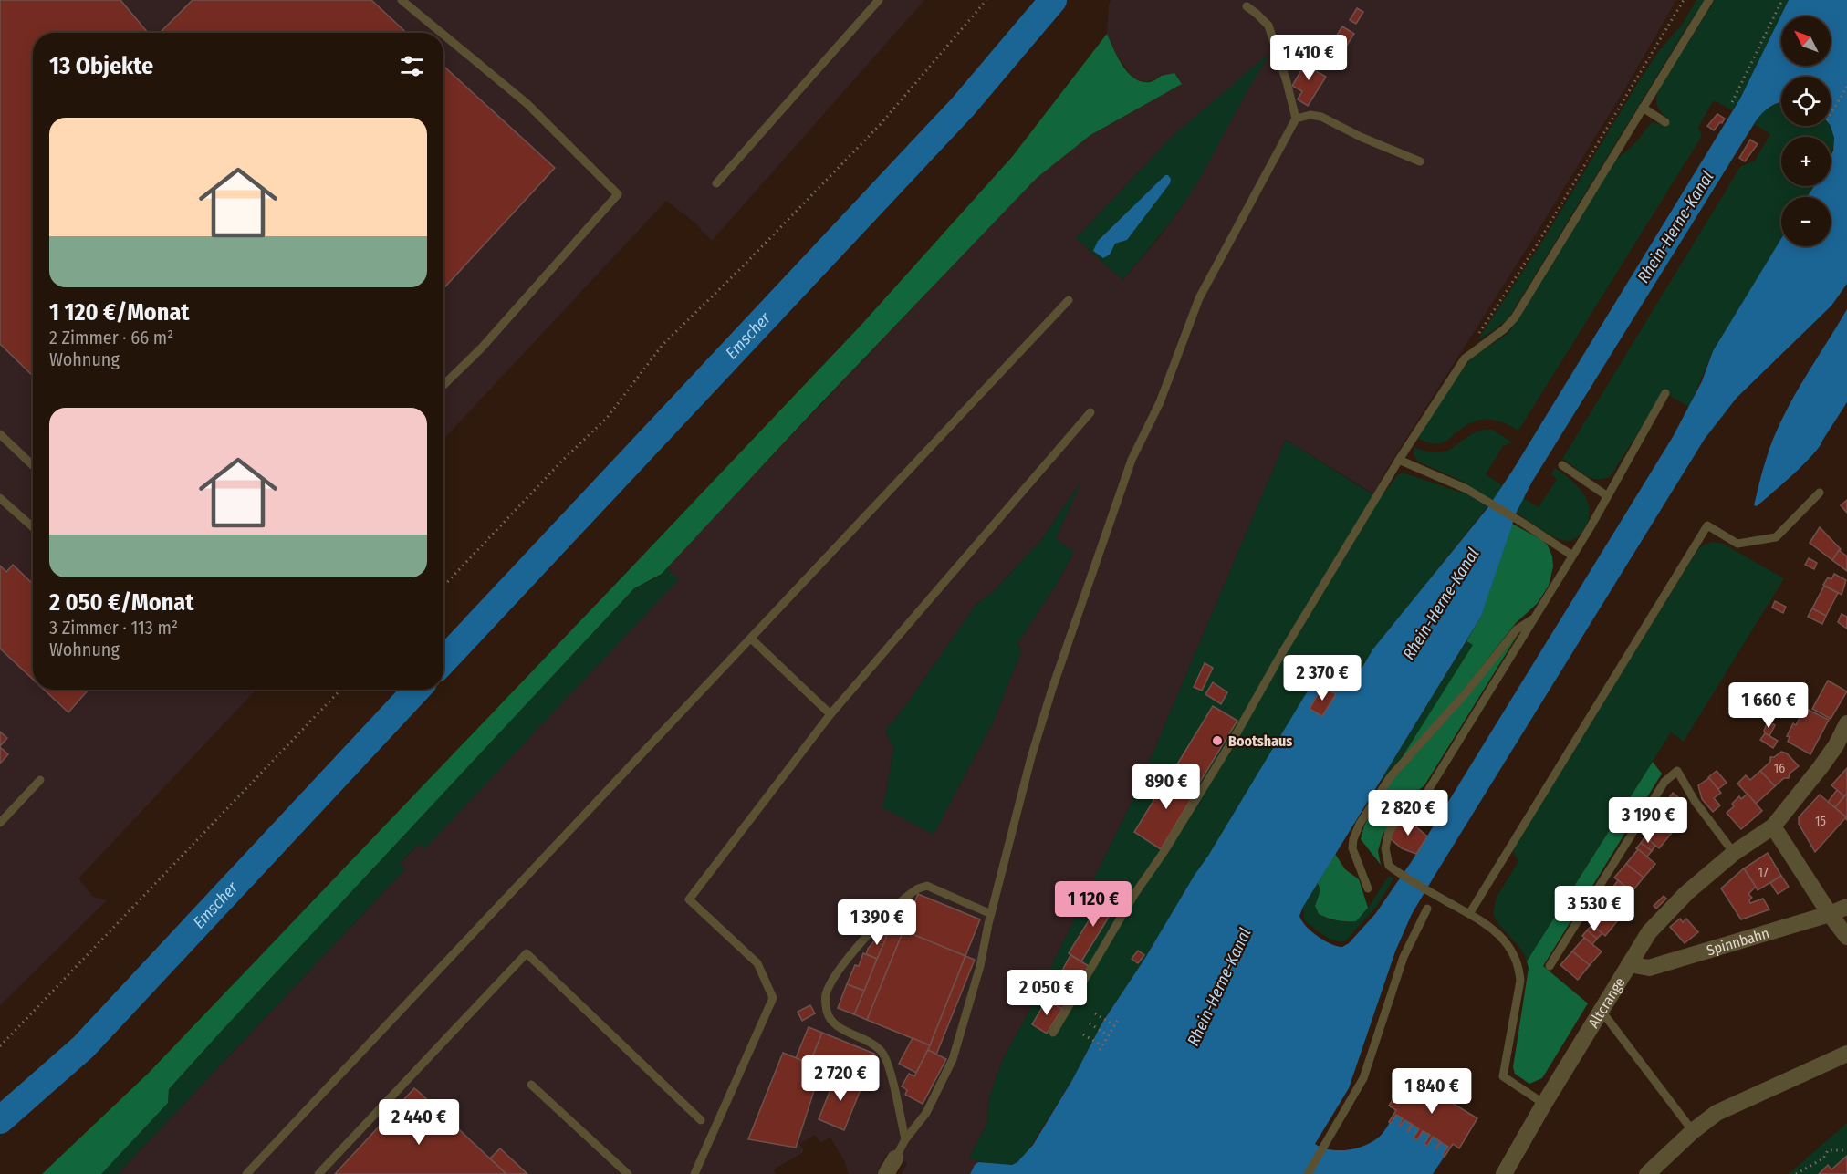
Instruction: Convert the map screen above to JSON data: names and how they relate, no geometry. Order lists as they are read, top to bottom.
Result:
{
  "streets": {
    "street": ["Spinnbahn", "Altcrange"]
  },
  "crossings": [
    ["Spinnbahn", "Altcrange"]
  ],
  "water": ["Rhein-Herne-Kanal", "Emscher"],
  "places": ["Bootshaus"],
  "house_numbers": ["16", "15", "17"],
  "north": "top left",
  "page": {
    "map_buttons": ["+", "−"],
    "heading": "13 Objekte",
    "price": [
      "1 410 €",
      "2 370 €",
      "1 660 €",
      "890 €",
      "2 820 €",
      "3 190 €",
      "1 120 €",
      "3 530 €",
      "1 390 €",
      "2 050 €",
      "2 720 €",
      "1 840 €",
      "2 440 €"
    ],
    "list": [
      {
        "name": "1 120 €/Monat",
        "note": "2 Zimmer · 66 m² · Wohnung"
      },
      {
        "name": "2 050 €/Monat",
        "note": "3 Zimmer · 113 m² · Wohnung"
      }
    ]
  }
}
